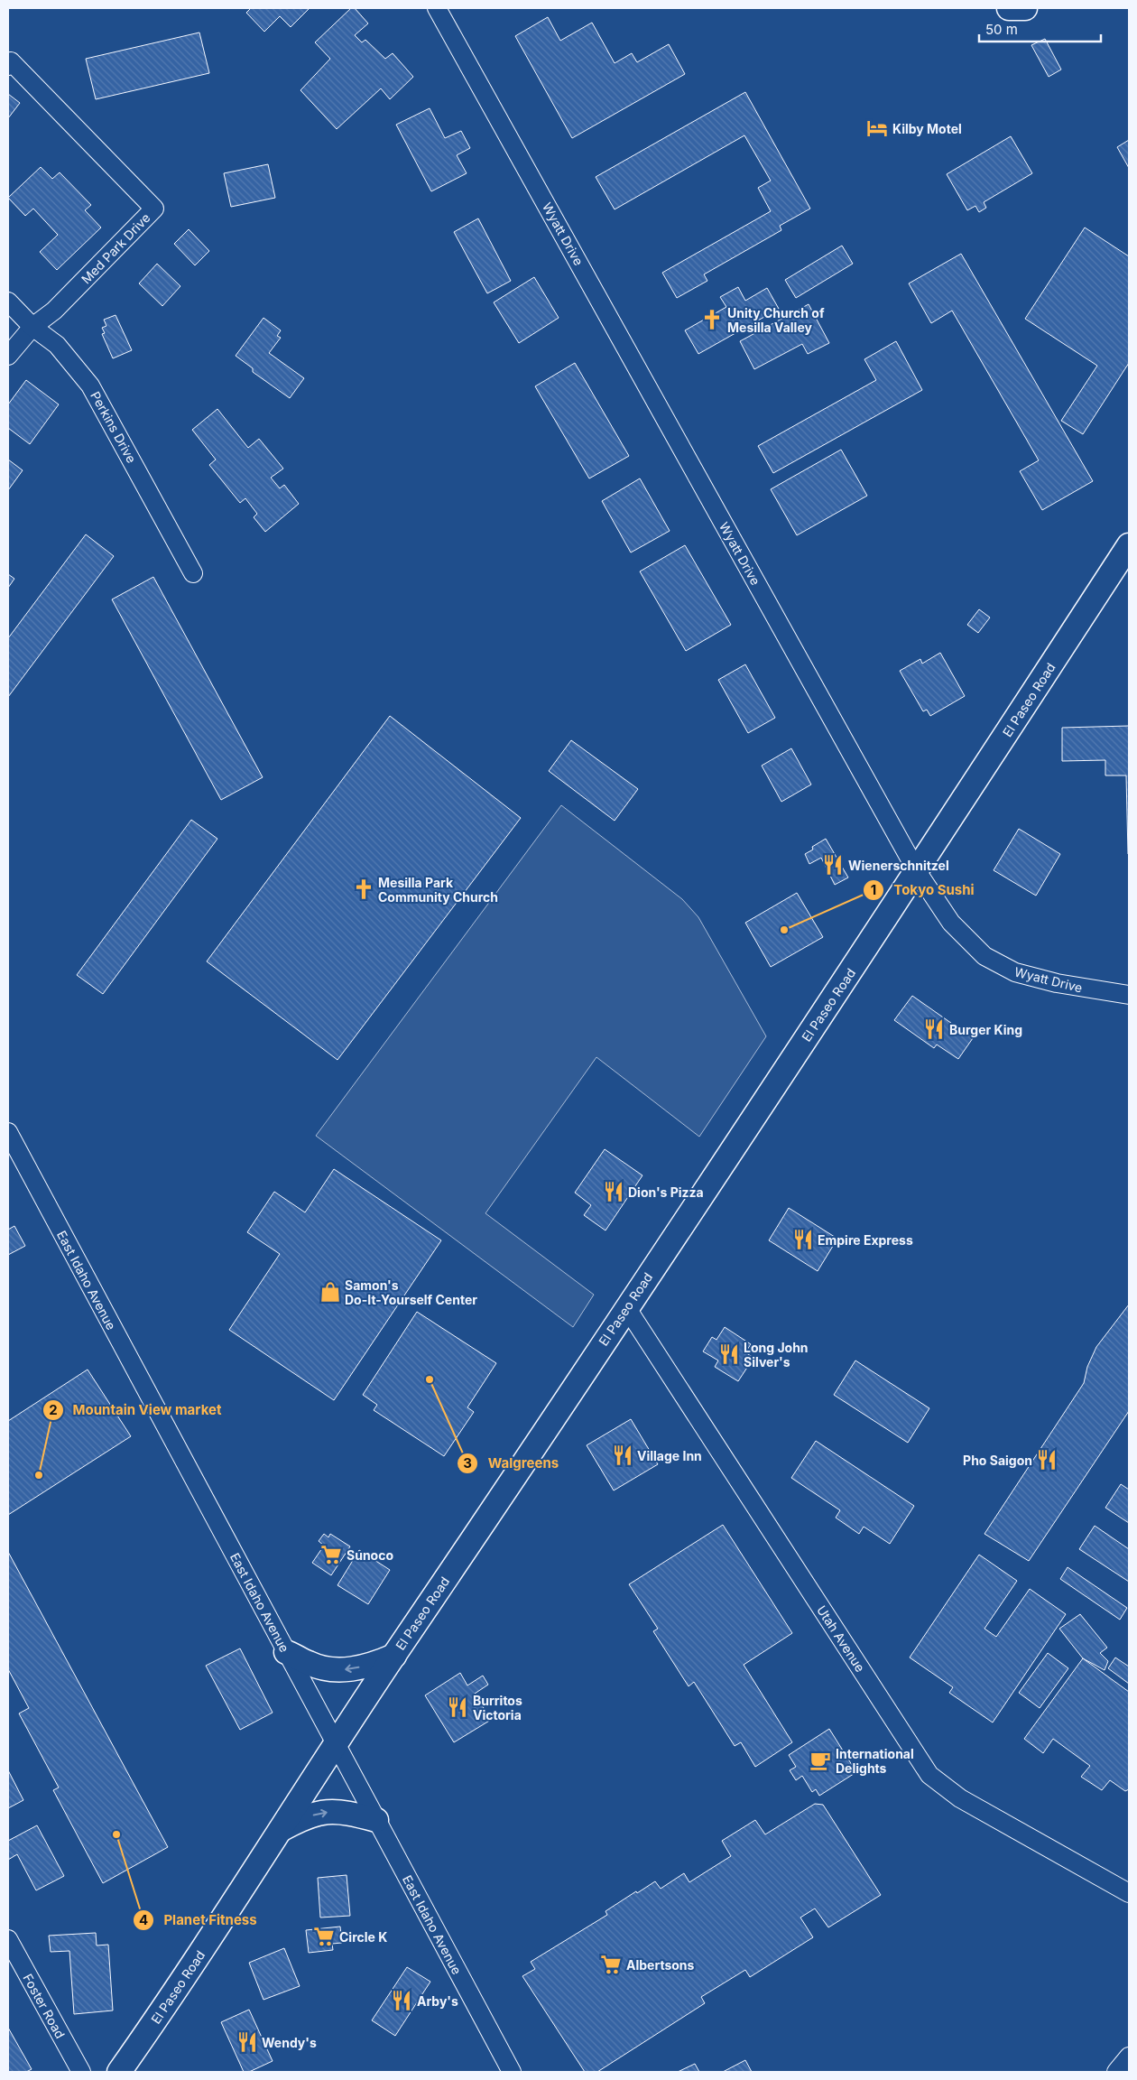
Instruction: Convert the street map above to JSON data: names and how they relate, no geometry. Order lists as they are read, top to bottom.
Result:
{
  "streets": {
    "main road": ["El Paseo Road"],
    "street": [
      "Wyatt Drive",
      "Med Park Drive",
      "Perkins Drive",
      "East Idaho Avenue",
      "Utah Avenue",
      "Foster Road"
    ]
  },
  "crossings": [
    ["Wyatt Drive", "El Paseo Road"],
    ["Med Park Drive", "Perkins Drive"],
    ["El Paseo Road", "East Idaho Avenue"],
    ["El Paseo Road", "Utah Avenue"]
  ],
  "places": {
    "hotel": ["Kilby Motel"],
    "church": ["Unity Church of Mesilla Valley", "Mesilla Park Community Church"],
    "restaurant": [
      "Wienerschnitzel",
      "Burger King",
      "Dion's Pizza",
      "Empire Express",
      "Long John Silver's",
      "Village Inn",
      "Pho Saigon",
      "Burritos Victoria",
      "Arby's",
      "Wendy's"
    ],
    "other": [
      "Tokyo Sushi",
      "Walgreens",
      "Mountain View market",
      "Planet Fitness"
    ],
    "shop": ["Samon's Do-It-Yourself Center"],
    "supermarket": ["Sunoco", "Circle K", "Albertsons"],
    "cafe": ["International Delights"]
  },
  "scale_bar": "50 m"
}
